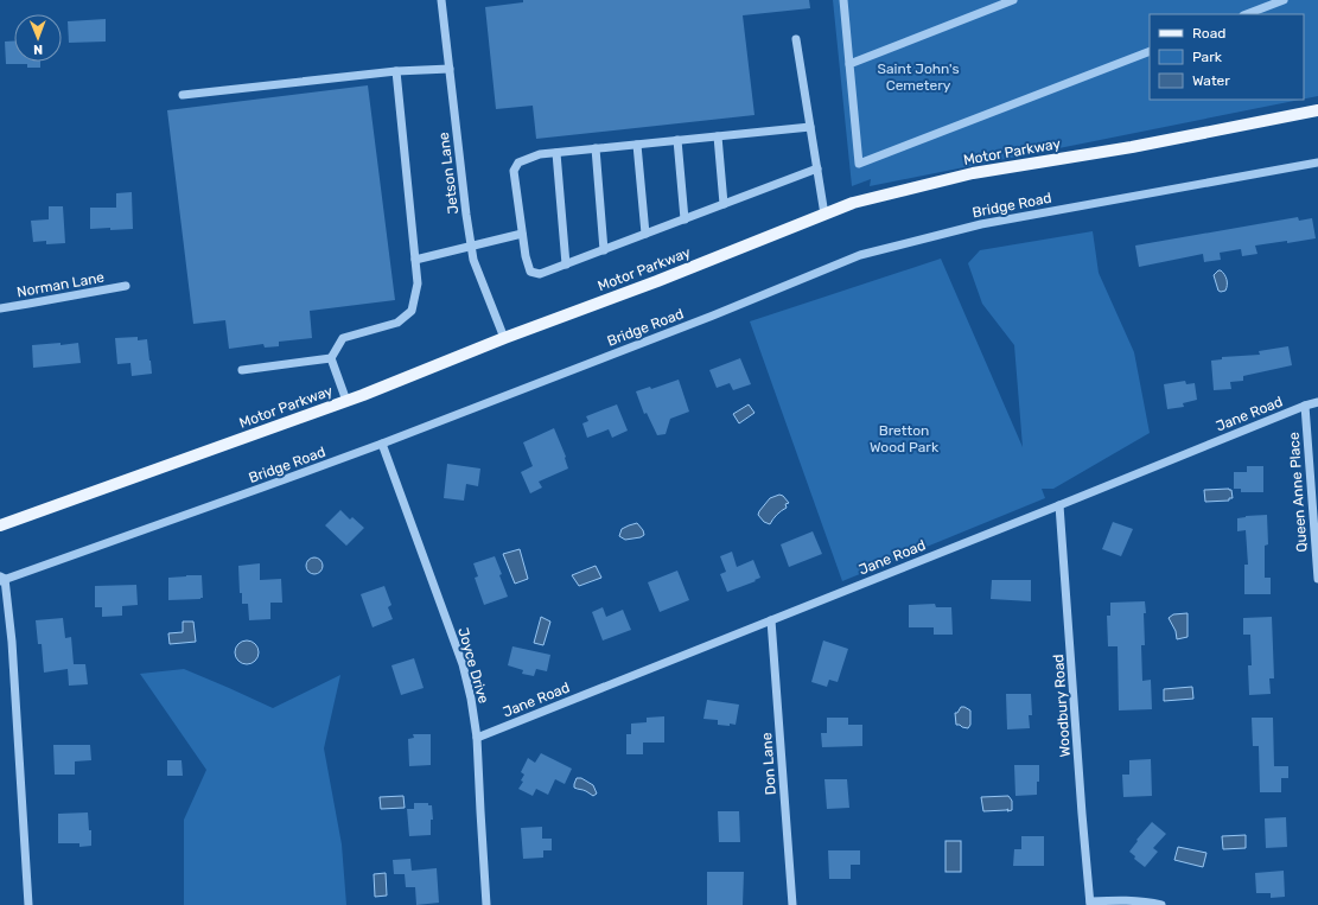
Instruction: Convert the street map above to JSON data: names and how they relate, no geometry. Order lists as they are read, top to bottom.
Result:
{
  "streets": {
    "main road": ["Motor Parkway"],
    "street": [
      "Jetson Lane",
      "Bridge Road",
      "Norman Lane",
      "Jane Road",
      "Queen Anne Place",
      "Joyce Drive",
      "Woodbury Road",
      "Don Lane"
    ]
  },
  "crossings": [
    ["Motor Parkway", "Jetson Lane"],
    ["Bridge Road", "Joyce Drive"],
    ["Jane Road", "Queen Anne Place"],
    ["Jane Road", "Joyce Drive"],
    ["Jane Road", "Woodbury Road"],
    ["Jane Road", "Don Lane"]
  ],
  "parks": ["Saint John's Cemetery", "Bretton Wood Park"],
  "legend": ["Road", "Park", "Water"],
  "north": "bottom"
}
